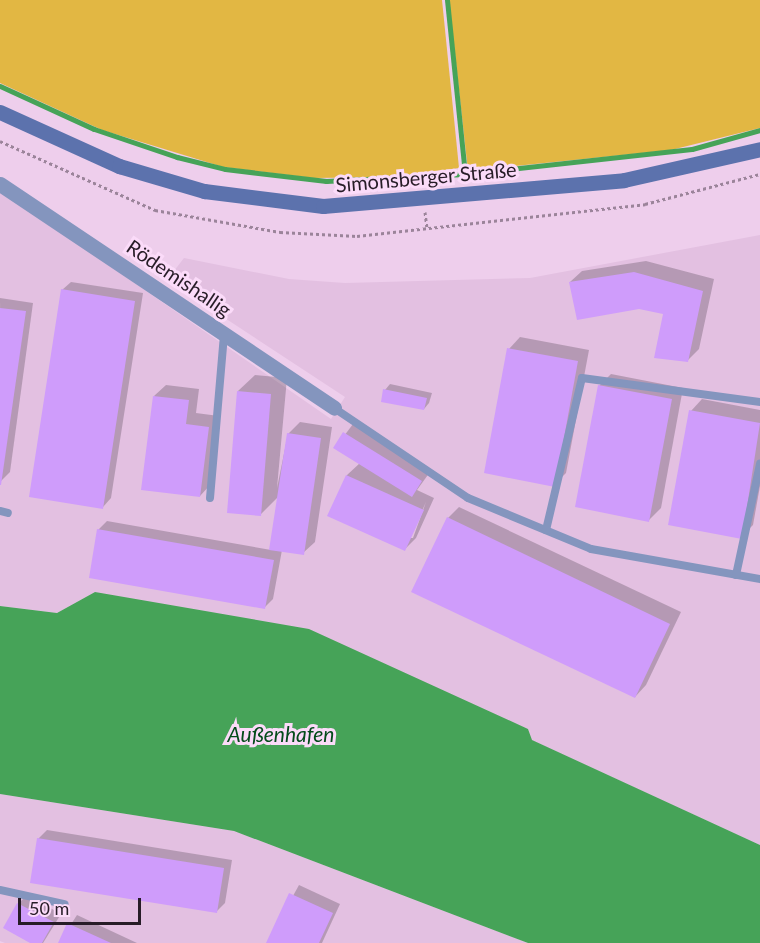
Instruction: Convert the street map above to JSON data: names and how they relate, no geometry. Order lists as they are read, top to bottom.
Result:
{
  "streets": {
    "main road": ["Simonsberger Straße"],
    "street": ["Rödemishallig"]
  },
  "water": ["Außenhafen"],
  "scale_bar": "50 m"
}
